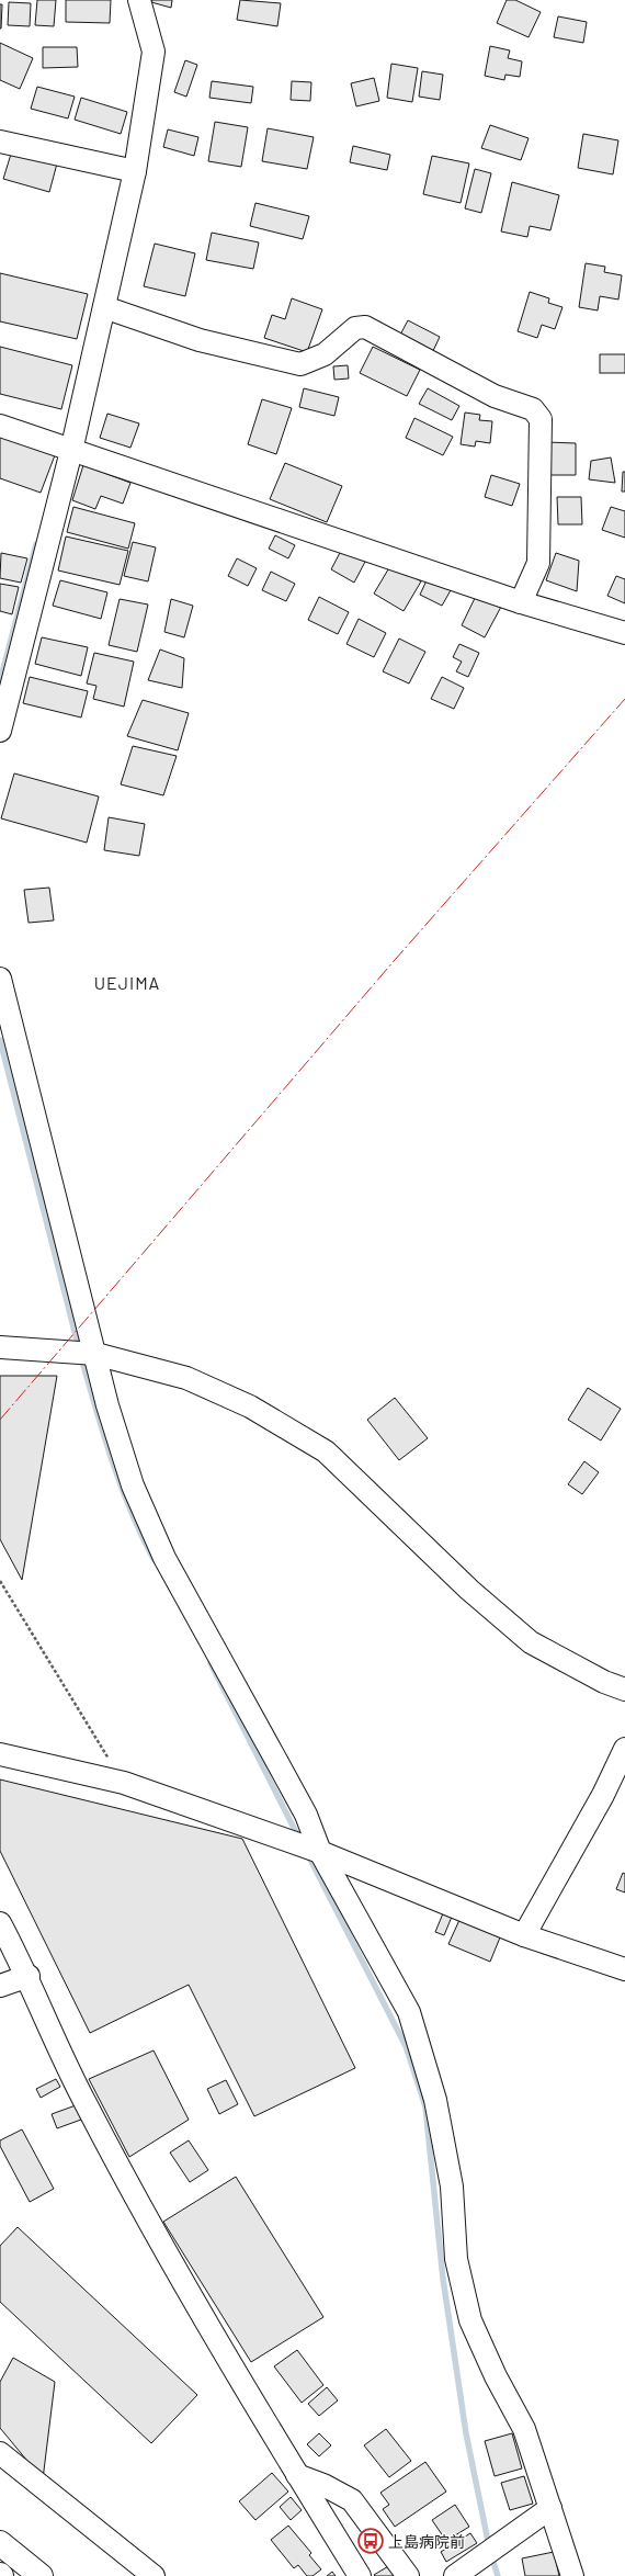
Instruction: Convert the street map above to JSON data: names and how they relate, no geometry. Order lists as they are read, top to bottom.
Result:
{
  "districts": ["UEJIMA"],
  "places": {
    "bus stop": ["上島病院前"]
  }
}
